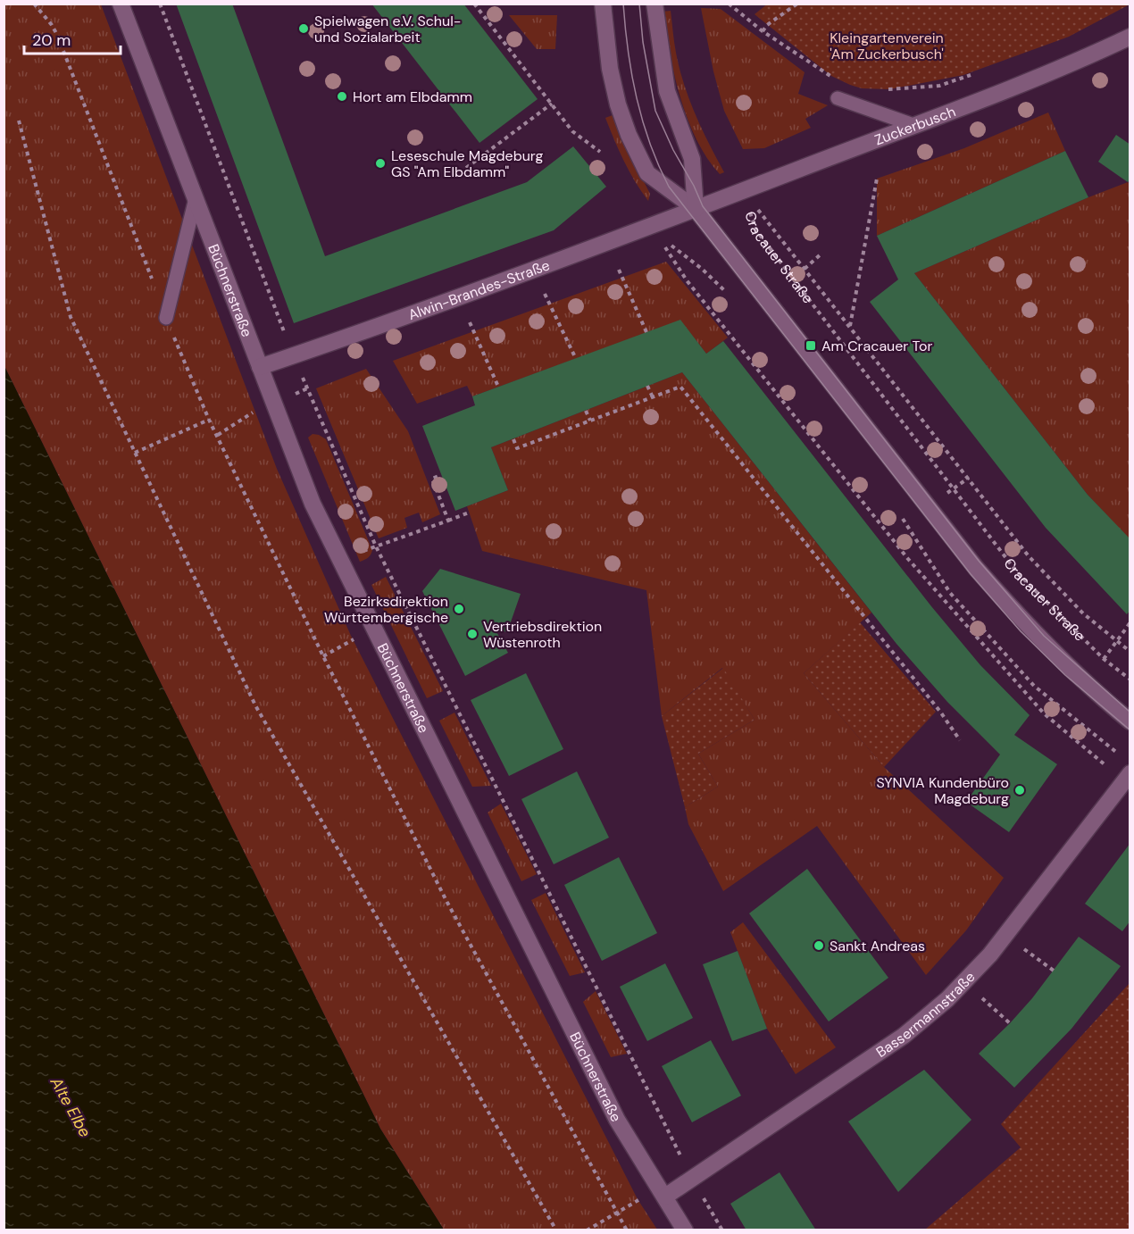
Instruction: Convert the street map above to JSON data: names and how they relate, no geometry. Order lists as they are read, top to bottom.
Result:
{
  "streets": {
    "street": [
      "Zuckerbusch",
      "Alwin-Brandes-Straße",
      "Büchnerstraße",
      "Bassermannstraße"
    ],
    "path": ["Cracauer Straße"]
  },
  "crossings": [
    ["Zuckerbusch", "Cracauer Straße"],
    ["Zuckerbusch", "Alwin-Brandes-Straße"],
    ["Alwin-Brandes-Straße", "Büchnerstraße"],
    ["Büchnerstraße", "Bassermannstraße"]
  ],
  "water": ["Alte Elbe"],
  "parks": ["Kleingartenverein 'Am Zuckerbusch'"],
  "places": {
    "other": [
      "Spielwagen e.V. Schul- und Sozialarbeit",
      "Hort am Elbdamm",
      "Leseschule Magdeburg GS \"Am Elbdamm\"",
      "Bezirksdirektion Württembergische",
      "Vertriebsdirektion Wüstenroth",
      "SYNVIA Kundenbüro Magdeburg",
      "Sankt Andreas"
    ],
    "transit": ["Am Cracauer Tor"]
  },
  "scale_bar": "20 m"
}
